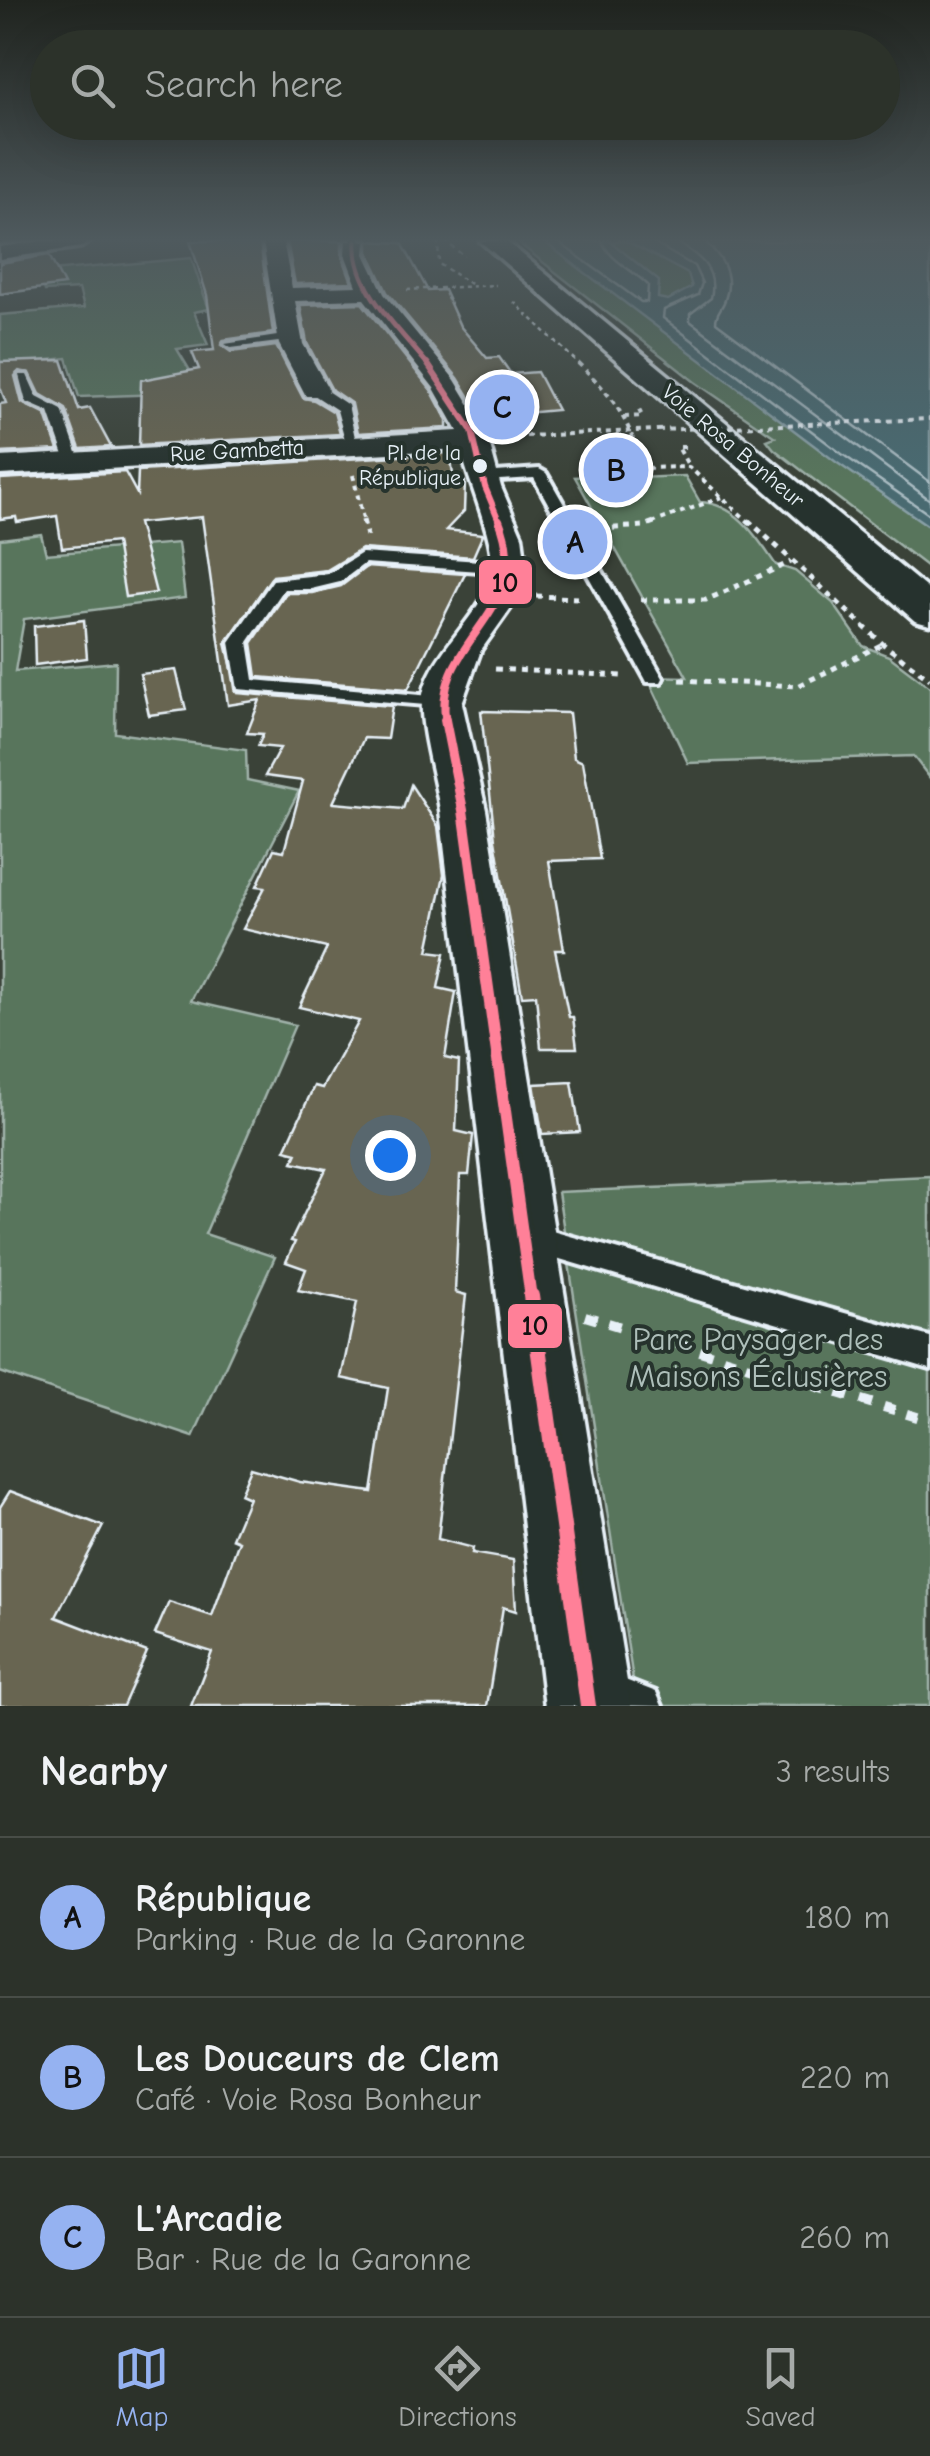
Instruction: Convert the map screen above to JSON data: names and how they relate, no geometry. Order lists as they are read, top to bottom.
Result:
{
  "streets": {
    "street": ["Voie Rosa Bonheur", "Rue Gambetta"]
  },
  "parks": ["Parc Paysager des Maisons Éclusières"],
  "places": ["Pl. de la République"],
  "lines": ["transit line 10"],
  "page": {
    "search": "Search here",
    "pins": ["C", "B", "A"],
    "heading": ["Nearby", "3 results"],
    "list": [
      {
        "mark": "A",
        "name": "République",
        "note": "Parking · Rue de la Garonne",
        "value": "180 m"
      },
      {
        "mark": "B",
        "name": "Les Douceurs de Clem",
        "note": "Café · Voie Rosa Bonheur",
        "value": "220 m"
      },
      {
        "mark": "C",
        "name": "L'Arcadie",
        "note": "Bar · Rue de la Garonne",
        "value": "260 m"
      }
    ],
    "nav": ["Map", "Directions", "Saved"]
  }
}
